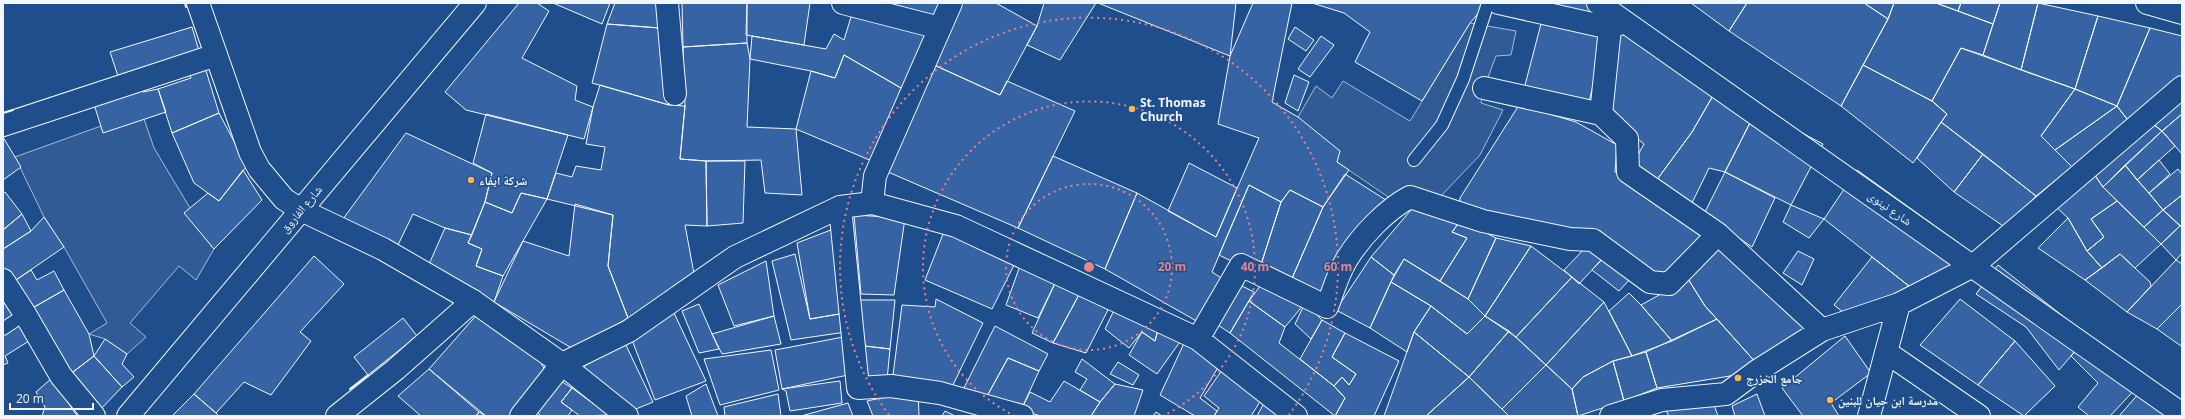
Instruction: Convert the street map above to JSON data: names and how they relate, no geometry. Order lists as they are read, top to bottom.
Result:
{
  "streets": {
    "street": ["شارع نينوى", "شارع الفاروق"]
  },
  "places": [
    "St. Thomas Church",
    "شركة ايفاء",
    "جامع الخزرج",
    "مدرسة ابن حيان للبنين"
  ],
  "scale_bar": "20 m",
  "rings": ["20 m", "40 m", "60 m"]
}
